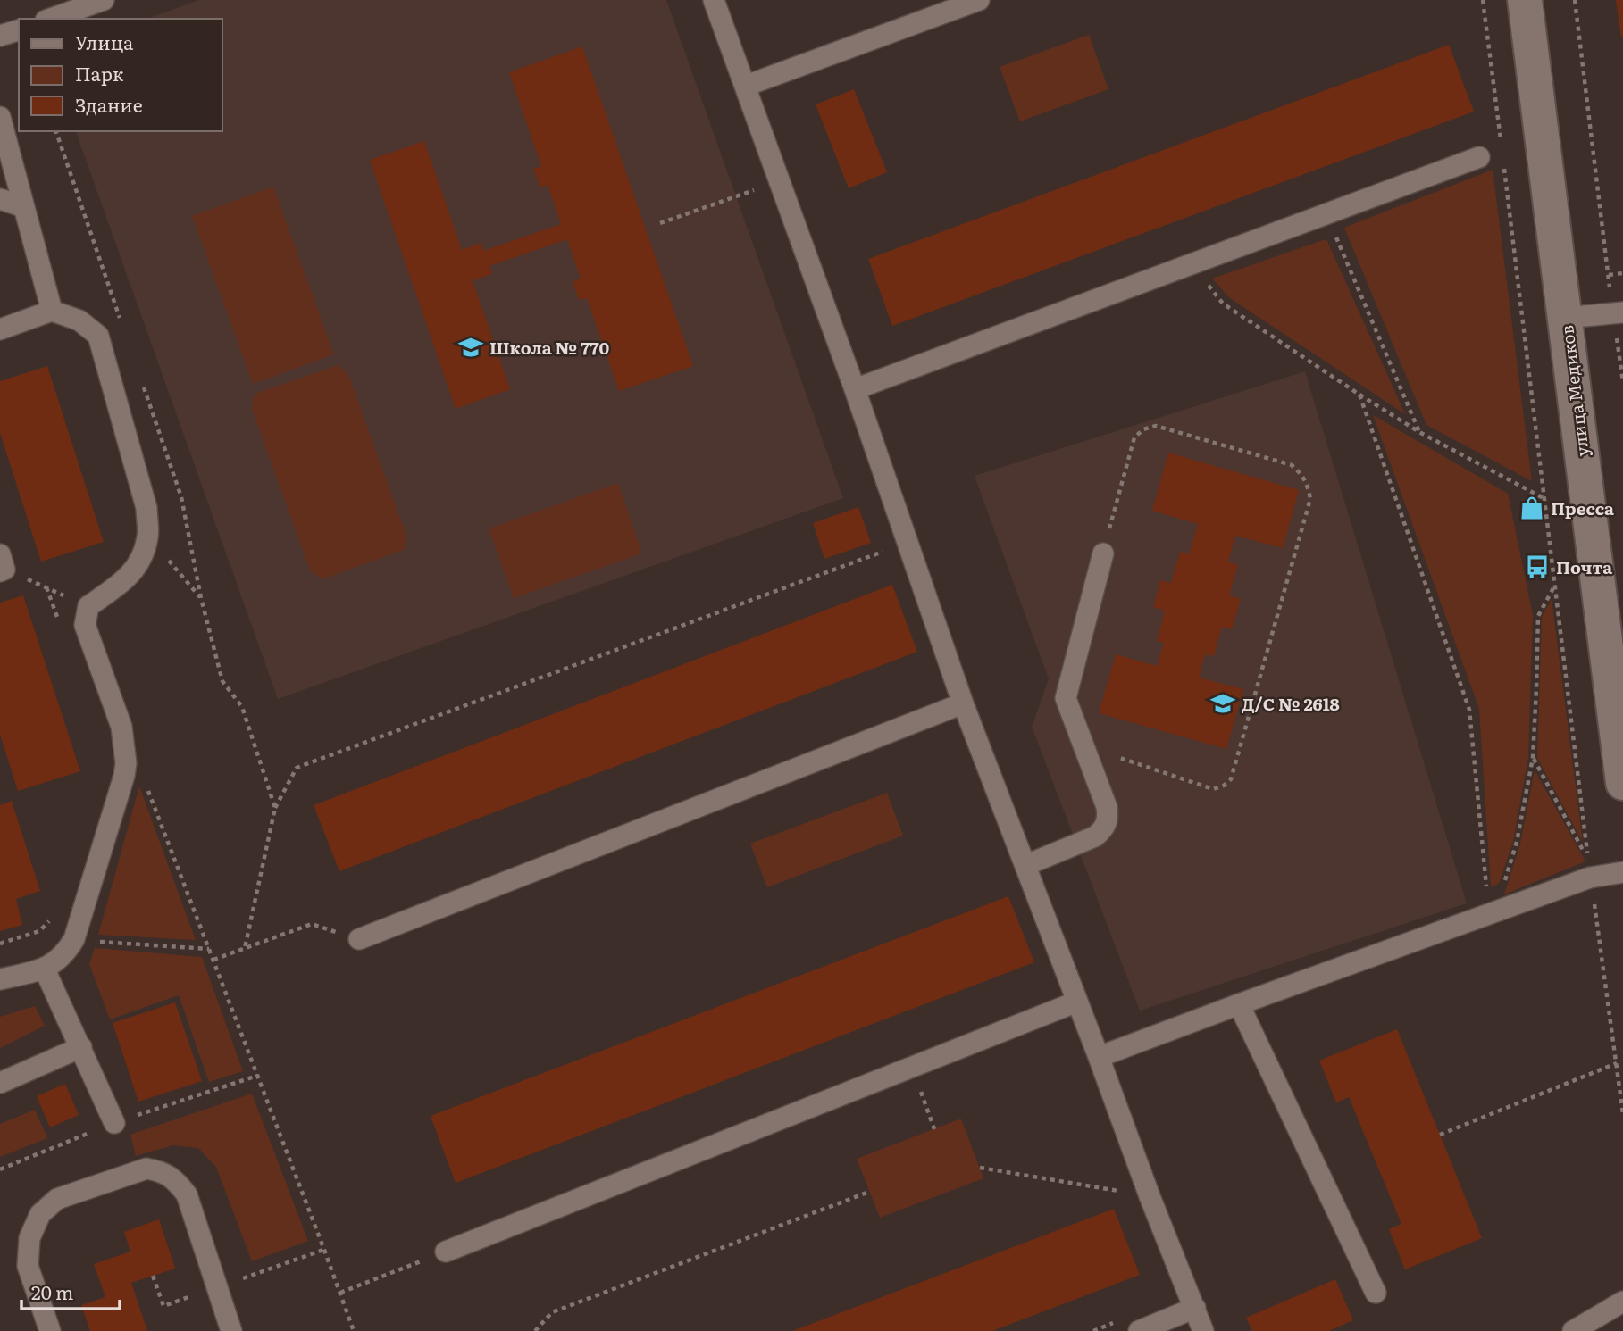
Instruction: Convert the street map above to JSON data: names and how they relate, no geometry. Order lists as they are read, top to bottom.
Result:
{
  "streets": {
    "street": ["улица Медиков"]
  },
  "places": {
    "school or university": ["Школа № 770", "Д/C № 2618"],
    "shop": ["Пресса"],
    "bus stop": ["Почта"]
  },
  "legend": ["Улица", "Парк", "Здание"],
  "scale_bar": "20 m"
}
